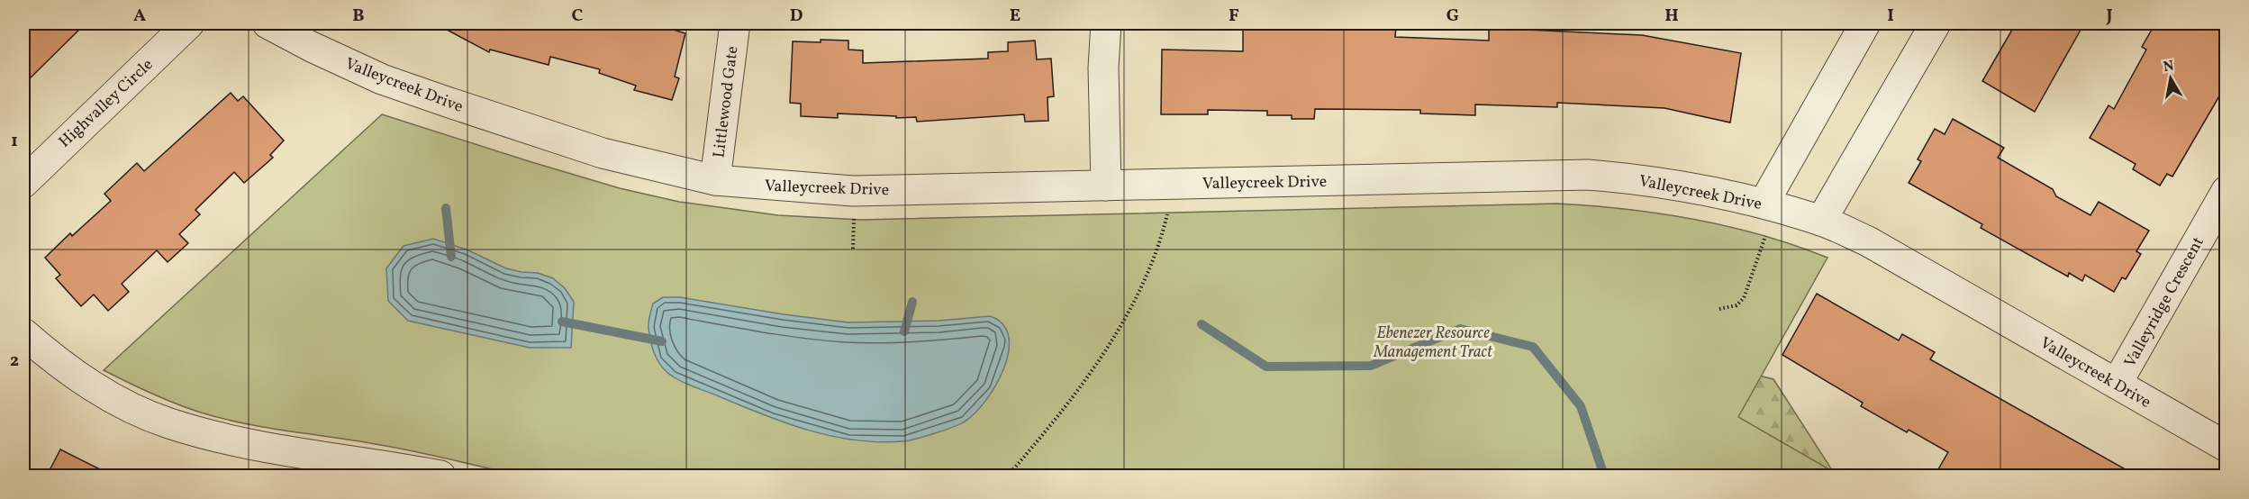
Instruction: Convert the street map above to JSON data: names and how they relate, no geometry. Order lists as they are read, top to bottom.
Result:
{
  "streets": {
    "street": [
      "Valleycreek Drive",
      "Littlewood Gate",
      "Highvalley Circle",
      "Valleyridge Crescent"
    ]
  },
  "crossings": [
    ["Valleycreek Drive", "Littlewood Gate"],
    ["Valleycreek Drive", "Valleyridge Crescent"]
  ],
  "parks": ["Ebenezer Resource Management Tract"],
  "north": "top",
  "grid": {
    "columns": [
      "A",
      "B",
      "C",
      "D",
      "E",
      "F",
      "G",
      "H",
      "I",
      "J"
    ],
    "rows": ["1", "2"]
  }
}
